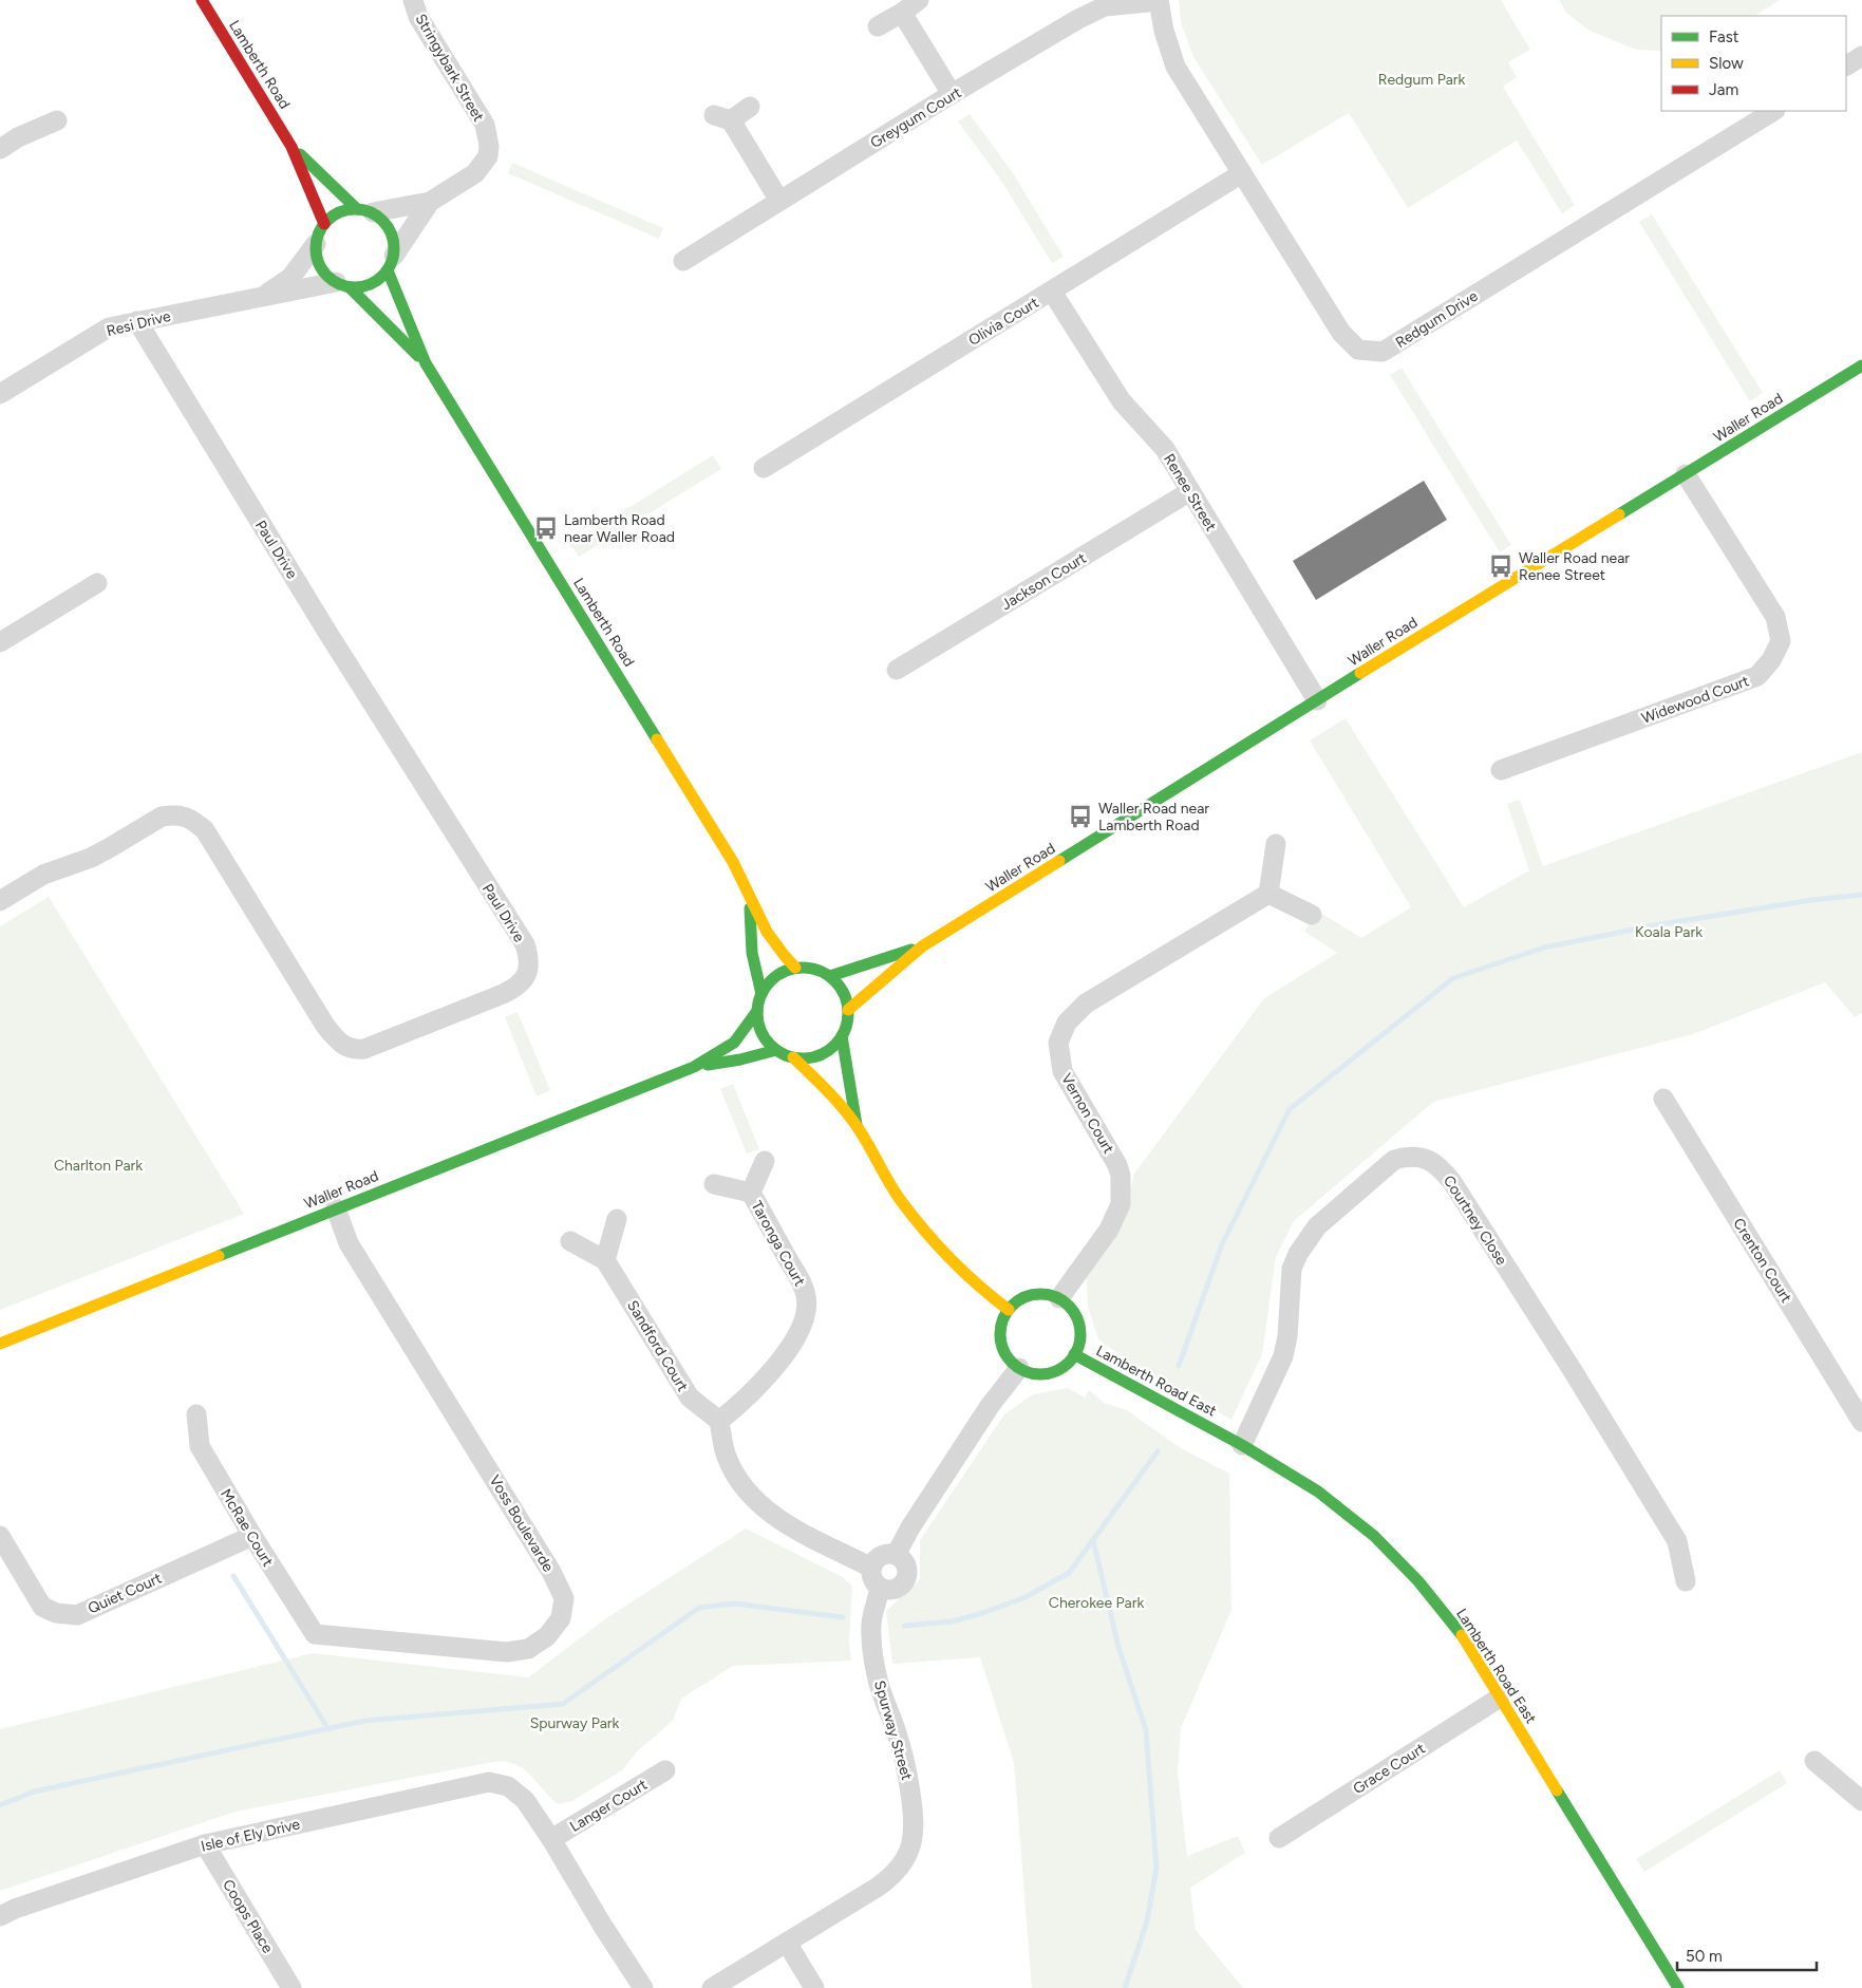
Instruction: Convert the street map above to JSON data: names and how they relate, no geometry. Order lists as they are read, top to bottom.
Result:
{
  "streets": {
    "street": [
      "Lamberth Road",
      "Stringybark Street",
      "Greygum Court",
      "Redgum Drive",
      "Olivia Court",
      "Resi Drive",
      "Waller Road",
      "Renee Street",
      "Paul Drive",
      "Jackson Court",
      "Widewood Court",
      "Vernon Court",
      "Courtney Close",
      "Taronga Court",
      "Crenton Court",
      "Sandford Court",
      "Lamberth Road East",
      "Voss Boulevarde",
      "McRae Court",
      "Quiet Court",
      "Spurway Street",
      "Grace Court",
      "Langer Court",
      "Isle of Ely Drive",
      "Coops Place"
    ]
  },
  "crossings": [
    ["Lamberth Road", "Stringybark Street"],
    ["Lamberth Road", "Resi Drive"],
    ["Lamberth Road", "Waller Road"],
    ["Stringybark Street", "Resi Drive"],
    ["Greygum Court", "Redgum Drive"],
    ["Redgum Drive", "Olivia Court"],
    ["Olivia Court", "Renee Street"],
    ["Resi Drive", "Paul Drive"],
    ["Waller Road", "Renee Street"],
    ["Waller Road", "Widewood Court"],
    ["Waller Road", "Voss Boulevarde"],
    ["Renee Street", "Jackson Court"],
    ["Vernon Court", "Lamberth Road East"],
    ["Courtney Close", "Lamberth Road East"],
    ["Taronga Court", "Sandford Court"],
    ["Lamberth Road East", "Grace Court"],
    ["Voss Boulevarde", "McRae Court"],
    ["McRae Court", "Quiet Court"],
    ["Langer Court", "Isle of Ely Drive"],
    ["Isle of Ely Drive", "Coops Place"]
  ],
  "parks": [
    "Redgum Park",
    "Koala Park",
    "Charlton Park",
    "Cherokee Park",
    "Spurway Park"
  ],
  "places": {
    "bus stop": ["Lamberth Road near Waller Road", "Waller Road near Renee Street", "Waller Road near Lamberth Road"]
  },
  "legend": ["Fast", "Slow", "Jam"],
  "scale_bar": "50 m"
}
